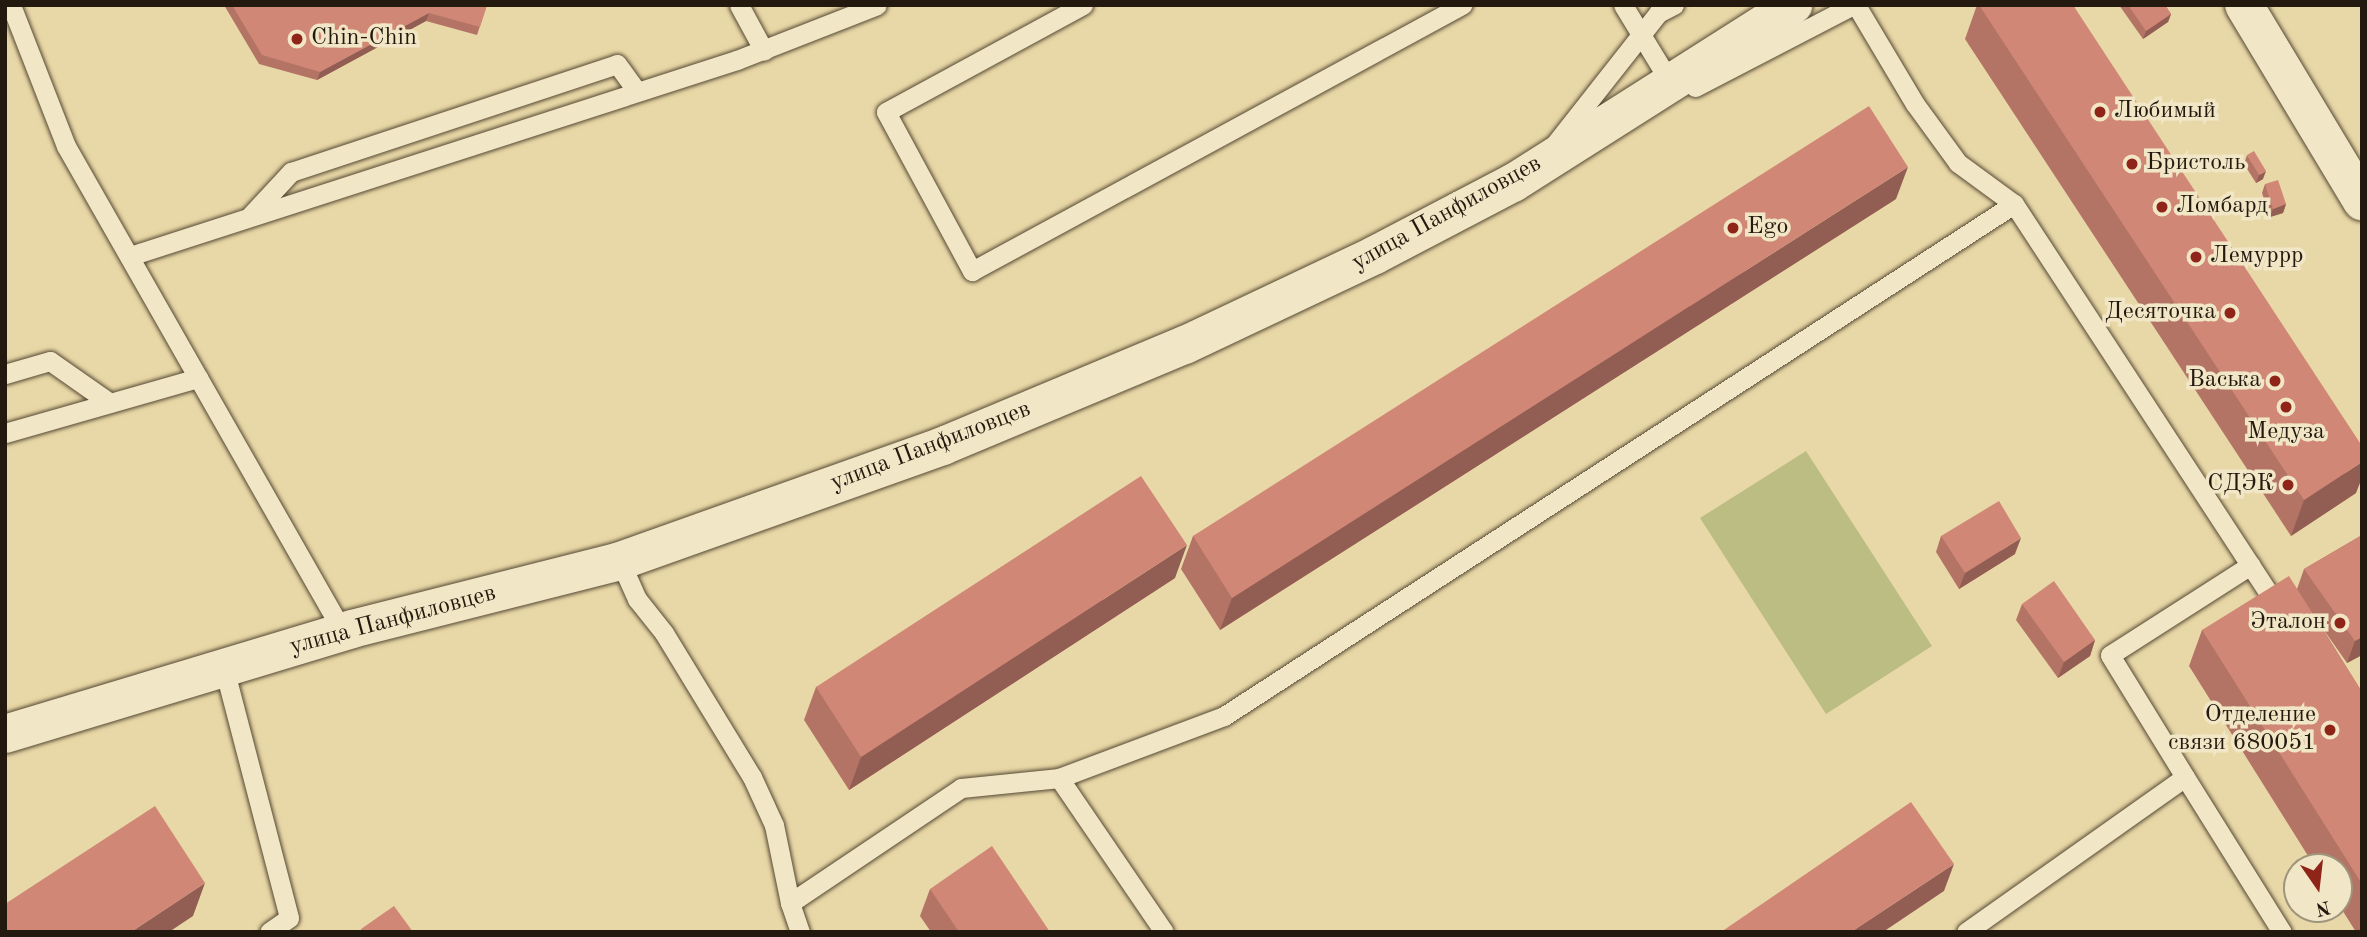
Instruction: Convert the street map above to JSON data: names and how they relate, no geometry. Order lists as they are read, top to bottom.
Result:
{
  "streets": {
    "street": ["улица Панфиловцев"]
  },
  "places": [
    "Chin-Chin",
    "Любимый",
    "Бристоль",
    "Ломбард",
    "Ego",
    "Лемуррр",
    "Десяточка",
    "Васька",
    "Медуза",
    "СДЭК",
    "Эталон",
    "Отделение связи 680051"
  ],
  "north": "bottom"
}
